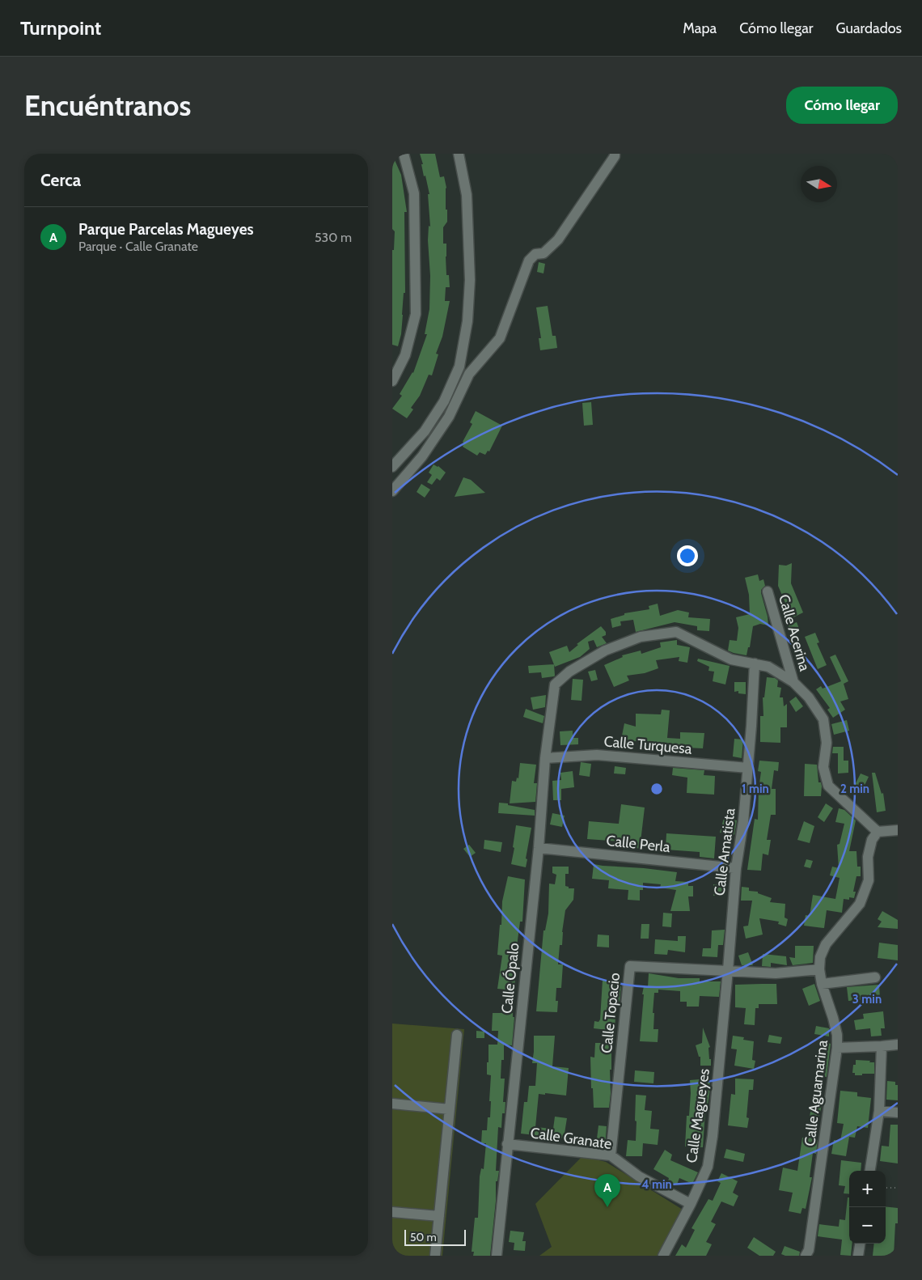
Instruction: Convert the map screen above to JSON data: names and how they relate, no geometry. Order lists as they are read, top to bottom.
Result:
{
  "streets": {
    "street": [
      "Calle Acerina",
      "Calle Turquesa",
      "Calle Perla",
      "Calle Amatista",
      "Calle Ópalo",
      "Calle Topacio",
      "Calle Aguamarina",
      "Calle Magueyes",
      "Calle Granate"
    ]
  },
  "crossings": [
    ["Calle Acerina", "Calle Ópalo"],
    ["Calle Turquesa", "Calle Amatista"],
    ["Calle Turquesa", "Calle Ópalo"],
    ["Calle Perla", "Calle Amatista"],
    ["Calle Perla", "Calle Ópalo"],
    ["Calle Amatista", "Calle Ópalo"],
    ["Calle Amatista", "Calle Topacio"],
    ["Calle Amatista", "Calle Magueyes"],
    ["Calle Ópalo", "Calle Aguamarina"],
    ["Calle Ópalo", "Calle Granate"],
    ["Calle Topacio", "Calle Aguamarina"],
    ["Calle Topacio", "Calle Magueyes"],
    ["Calle Topacio", "Calle Granate"],
    ["Calle Magueyes", "Calle Granate"]
  ],
  "scale_bar": "50 m",
  "north": "right",
  "page": {
    "header": "Turnpoint",
    "nav": ["Mapa", "Cómo llegar", "Guardados"],
    "buttons": "Cómo llegar",
    "title": "Encuéntranos",
    "heading": "Cerca",
    "list": [
      {
        "mark": "A",
        "name": "Parque Parcelas Magueyes",
        "note": "Parque · Calle Granate",
        "value": "530 m"
      }
    ],
    "map_buttons": ["+", "−"],
    "pins": "A",
    "scale": "50 m"
  },
  "rings": [
    "1 min",
    "2 min",
    "3 min",
    "4 min"
  ]
}
